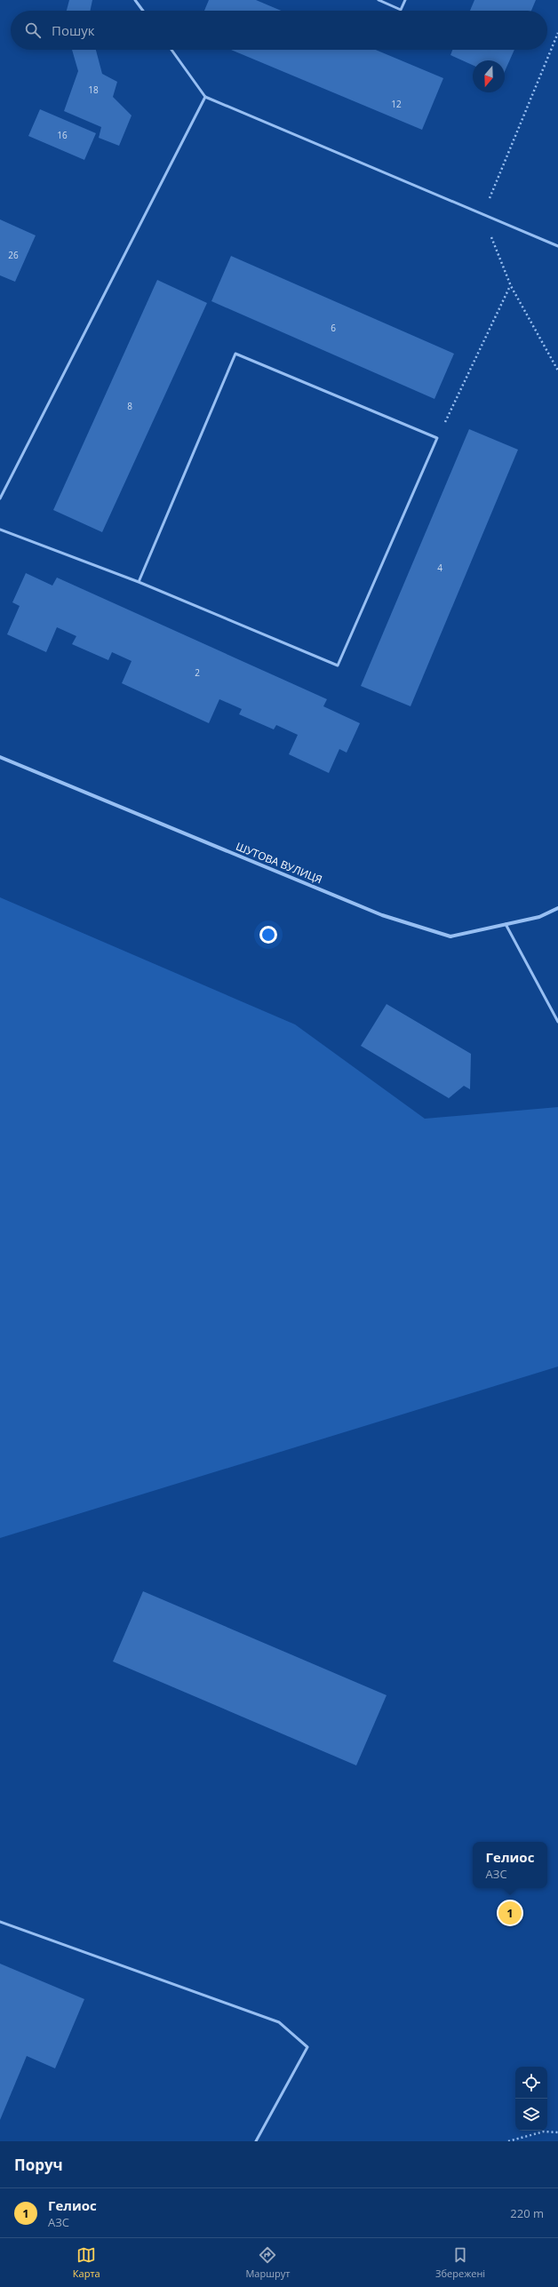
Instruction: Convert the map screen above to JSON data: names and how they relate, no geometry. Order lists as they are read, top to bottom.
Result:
{
  "streets": {
    "street": ["ШУТОВА ВУЛИЦЯ"]
  },
  "house_numbers": [
    "18",
    "12",
    "16",
    "26",
    "6",
    "8",
    "4",
    "2"
  ],
  "north": "bottom",
  "page": {
    "search": "Пошук",
    "popup": ["Гелиос", "АЗС"],
    "pins": "1",
    "heading": "Поруч",
    "list": [
      {
        "mark": "1",
        "name": "Гелиос",
        "note": "АЗС",
        "value": "220 m"
      }
    ],
    "nav": ["Карта", "Маршрут", "Збережені"]
  }
}
